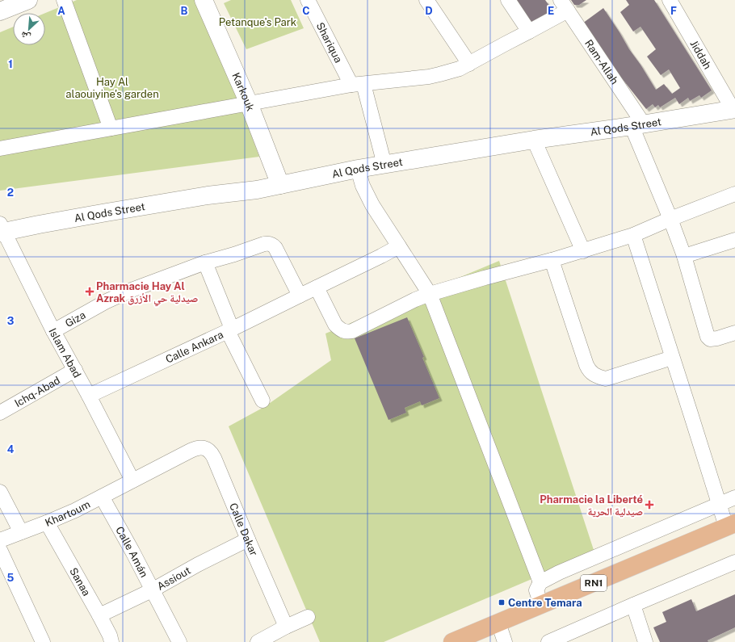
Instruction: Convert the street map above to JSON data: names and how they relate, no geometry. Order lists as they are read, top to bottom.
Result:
{
  "streets": {
    "main road": ["RN1"],
    "street": [
      "Shariqua",
      "Jiddah",
      "Ram-Allah",
      "Karkouk",
      "Al Qods Street",
      "Giza",
      "Calle Ankara",
      "Islam Abad",
      "Ichq-Abad",
      "Khartoum",
      "Calle Dakar",
      "Calle Amán",
      "Assiout",
      "Sanaa"
    ]
  },
  "crossings": [
    ["Shariqua", "Al Qods Street"],
    ["Jiddah", "Al Qods Street"],
    ["Ram-Allah", "Al Qods Street"],
    ["Karkouk", "Al Qods Street"],
    ["Al Qods Street", "Islam Abad"],
    ["Giza", "Calle Ankara"],
    ["Giza", "Islam Abad"],
    ["Calle Ankara", "Islam Abad"],
    ["Islam Abad", "Ichq-Abad"],
    ["Islam Abad", "Khartoum"],
    ["Khartoum", "Calle Dakar"],
    ["Khartoum", "Calle Amán"],
    ["Khartoum", "Sanaa"],
    ["Calle Dakar", "Assiout"],
    ["Calle Amán", "Assiout"],
    ["Assiout", "Sanaa"]
  ],
  "parks": ["Petanque's Park", "Hay Al alaouiyine's garden"],
  "places": {
    "health": ["Pharmacie Hay Al Azrak صيدلية حي الأزرق", "Pharmacie la Liberté صيدلية الحرية"],
    "transit": ["Centre Temara"]
  },
  "north": "bottom left",
  "grid": {
    "columns": [
      "A",
      "B",
      "C",
      "D",
      "E",
      "F"
    ],
    "rows": [
      "1",
      "2",
      "3",
      "4",
      "5"
    ]
  }
}
